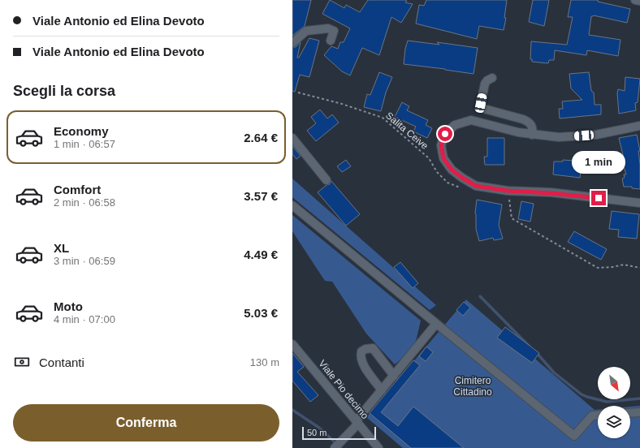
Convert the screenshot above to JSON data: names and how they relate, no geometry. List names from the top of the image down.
{
  "streets": {
    "street": ["Viale Pio decimo"],
    "path": ["Salita Ceive"]
  },
  "parks": ["Cimitero Cittadino"],
  "scale_bar": "50 m",
  "north": "bottom right",
  "page": {
    "banner": ["Viale Antonio ed Elina Devoto", "Viale Antonio ed Elina Devoto"],
    "heading": "Scegli la corsa",
    "list": [
      {
        "name": "Economy",
        "note": "1 min · 06:57",
        "value": "2.64 €"
      },
      {
        "name": "Comfort",
        "note": "2 min · 06:58",
        "value": "3.57 €"
      },
      {
        "name": "XL",
        "note": "3 min · 06:59",
        "value": "4.49 €"
      },
      {
        "name": "Moto",
        "note": "4 min · 07:00",
        "value": "5.03 €"
      }
    ],
    "bubble": "1 min",
    "pay": ["Contanti", "130 m"],
    "buttons": "Conferma",
    "scale": "50 m"
  }
}
